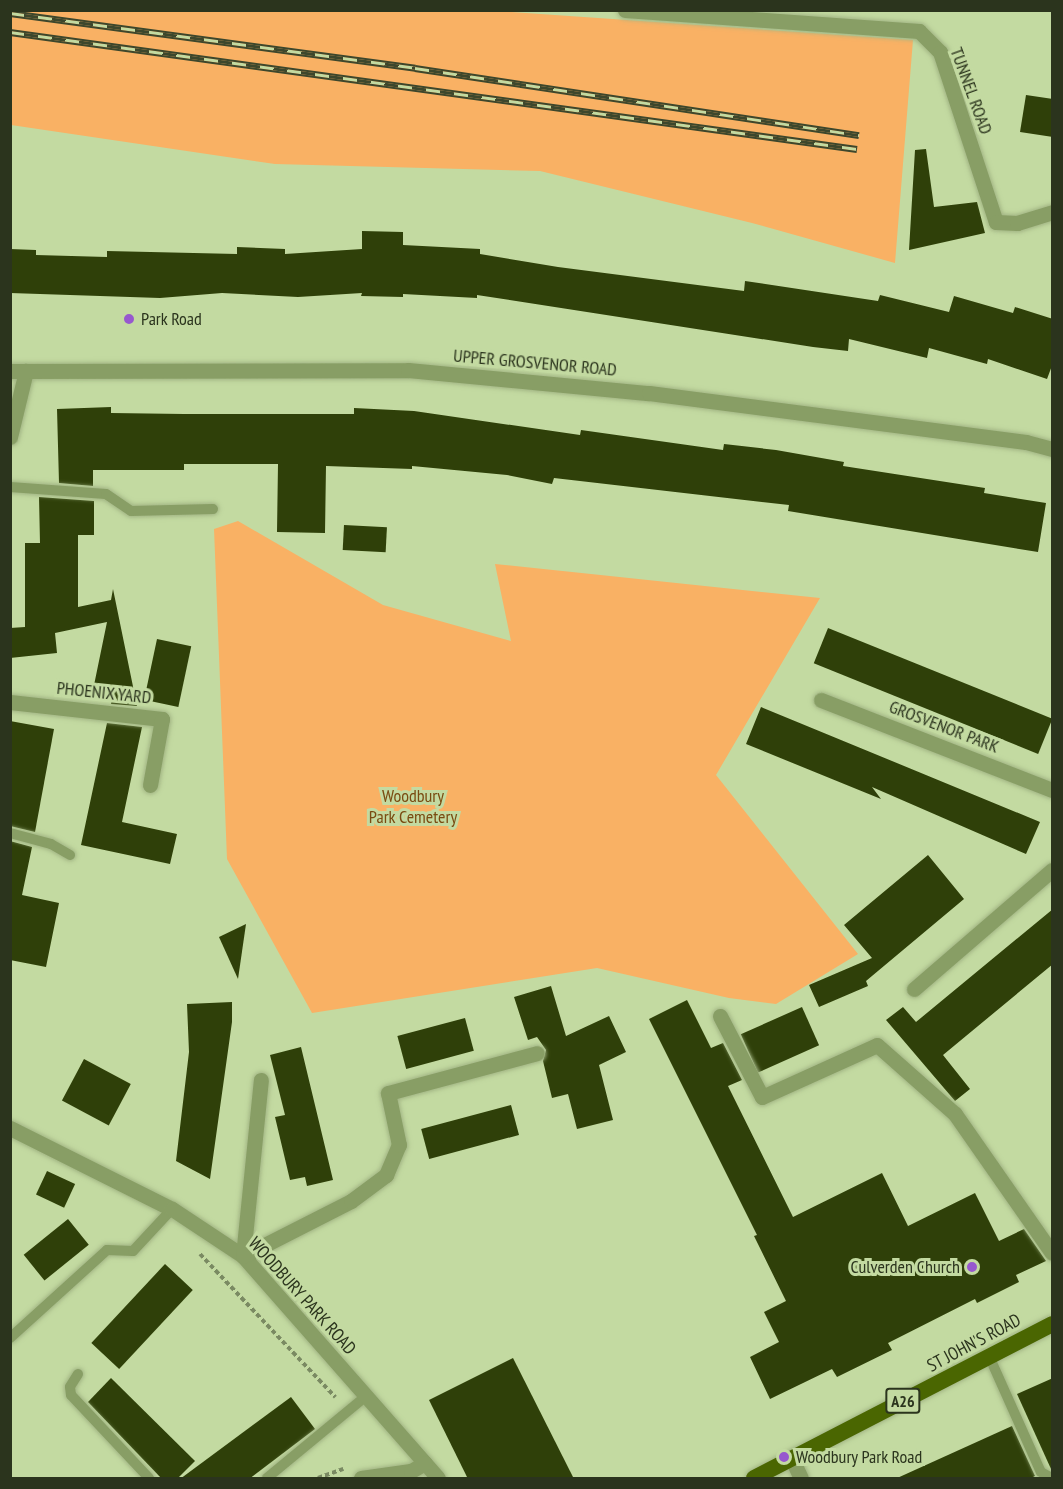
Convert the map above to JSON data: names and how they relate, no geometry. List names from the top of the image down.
{
  "streets": {
    "highway": ["ST JOHN'S ROAD", "A26"],
    "street": [
      "TUNNEL ROAD",
      "UPPER GROSVENOR ROAD",
      "PHOENIX YARD",
      "GROSVENOR PARK",
      "WOODBURY PARK ROAD"
    ]
  },
  "parks": ["Woodbury Park Cemetery"],
  "places": ["Park Road", "Culverden Church", "Woodbury Park Road"]
}
